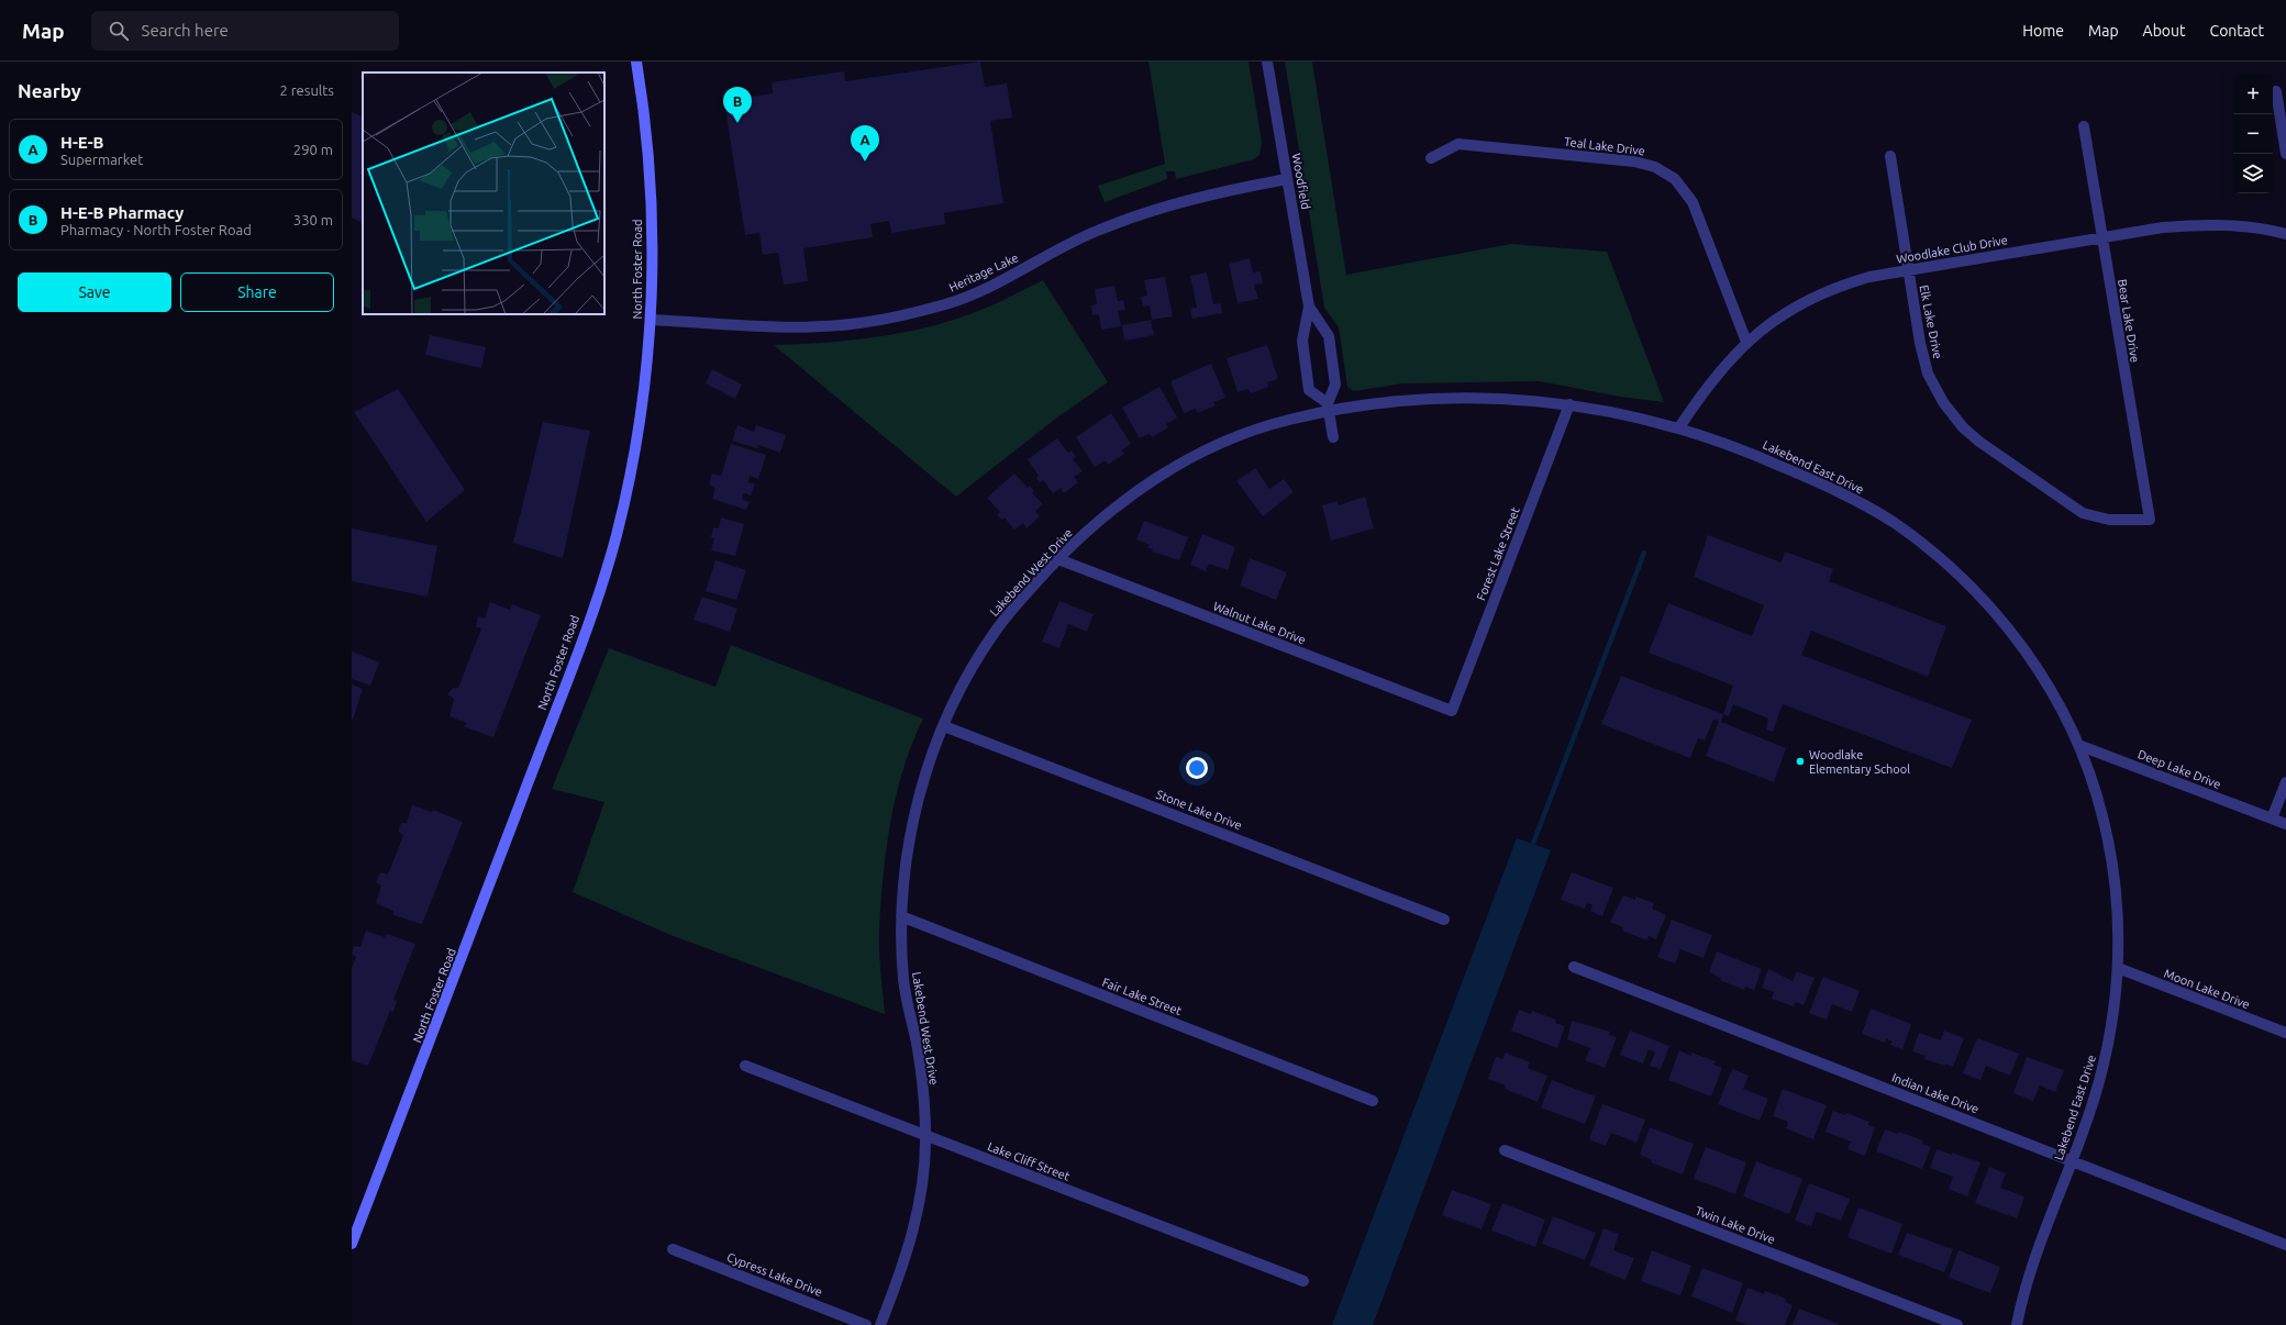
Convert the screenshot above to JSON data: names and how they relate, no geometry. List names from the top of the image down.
{
  "streets": {
    "main road": ["North Foster Road"],
    "street": [
      "Teal Lake Drive",
      "Woodfield",
      "Woodlake Club Drive",
      "Heritage Lake",
      "Bear Lake Drive",
      "Elk Lake Drive",
      "Lakebend East Drive",
      "Forest Lake Street",
      "Lakebend West Drive",
      "Walnut Lake Drive",
      "Deep Lake Drive",
      "Stone Lake Drive",
      "Moon Lake Drive",
      "Fair Lake Street",
      "Indian Lake Drive",
      "Lake Cliff Street",
      "Twin Lake Drive",
      "Cypress Lake Drive"
    ]
  },
  "crossings": [
    ["Teal Lake Drive", "Woodlake Club Drive"],
    ["Woodfield", "Heritage Lake"],
    ["Woodfield", "Lakebend West Drive"],
    ["Woodlake Club Drive", "Bear Lake Drive"],
    ["Woodlake Club Drive", "Elk Lake Drive"],
    ["Woodlake Club Drive", "Lakebend East Drive"],
    ["North Foster Road", "Heritage Lake"],
    ["Bear Lake Drive", "Elk Lake Drive"],
    ["Lakebend East Drive", "Forest Lake Street"],
    ["Lakebend East Drive", "Lakebend West Drive"],
    ["Lakebend East Drive", "Deep Lake Drive"],
    ["Lakebend East Drive", "Moon Lake Drive"],
    ["Lakebend East Drive", "Indian Lake Drive"],
    ["Forest Lake Street", "Lakebend West Drive"],
    ["Forest Lake Street", "Walnut Lake Drive"],
    ["Lakebend West Drive", "Walnut Lake Drive"],
    ["Lakebend West Drive", "Stone Lake Drive"],
    ["Lakebend West Drive", "Fair Lake Street"],
    ["Lakebend West Drive", "Lake Cliff Street"]
  ],
  "places": ["Woodlake Elementary School"],
  "page": {
    "header": "Map",
    "search": "Search here",
    "nav": [
      "Home",
      "Map",
      "About",
      "Contact"
    ],
    "heading": ["Nearby", "2 results"],
    "map_buttons": ["+", "−"],
    "pins": ["B", "A"],
    "list": [
      {
        "mark": "A",
        "name": "H-E-B",
        "note": "Supermarket",
        "value": "290 m"
      },
      {
        "mark": "B",
        "name": "H-E-B Pharmacy",
        "note": "Pharmacy · North Foster Road",
        "value": "330 m"
      }
    ],
    "buttons": ["Save", "Share"]
  }
}
